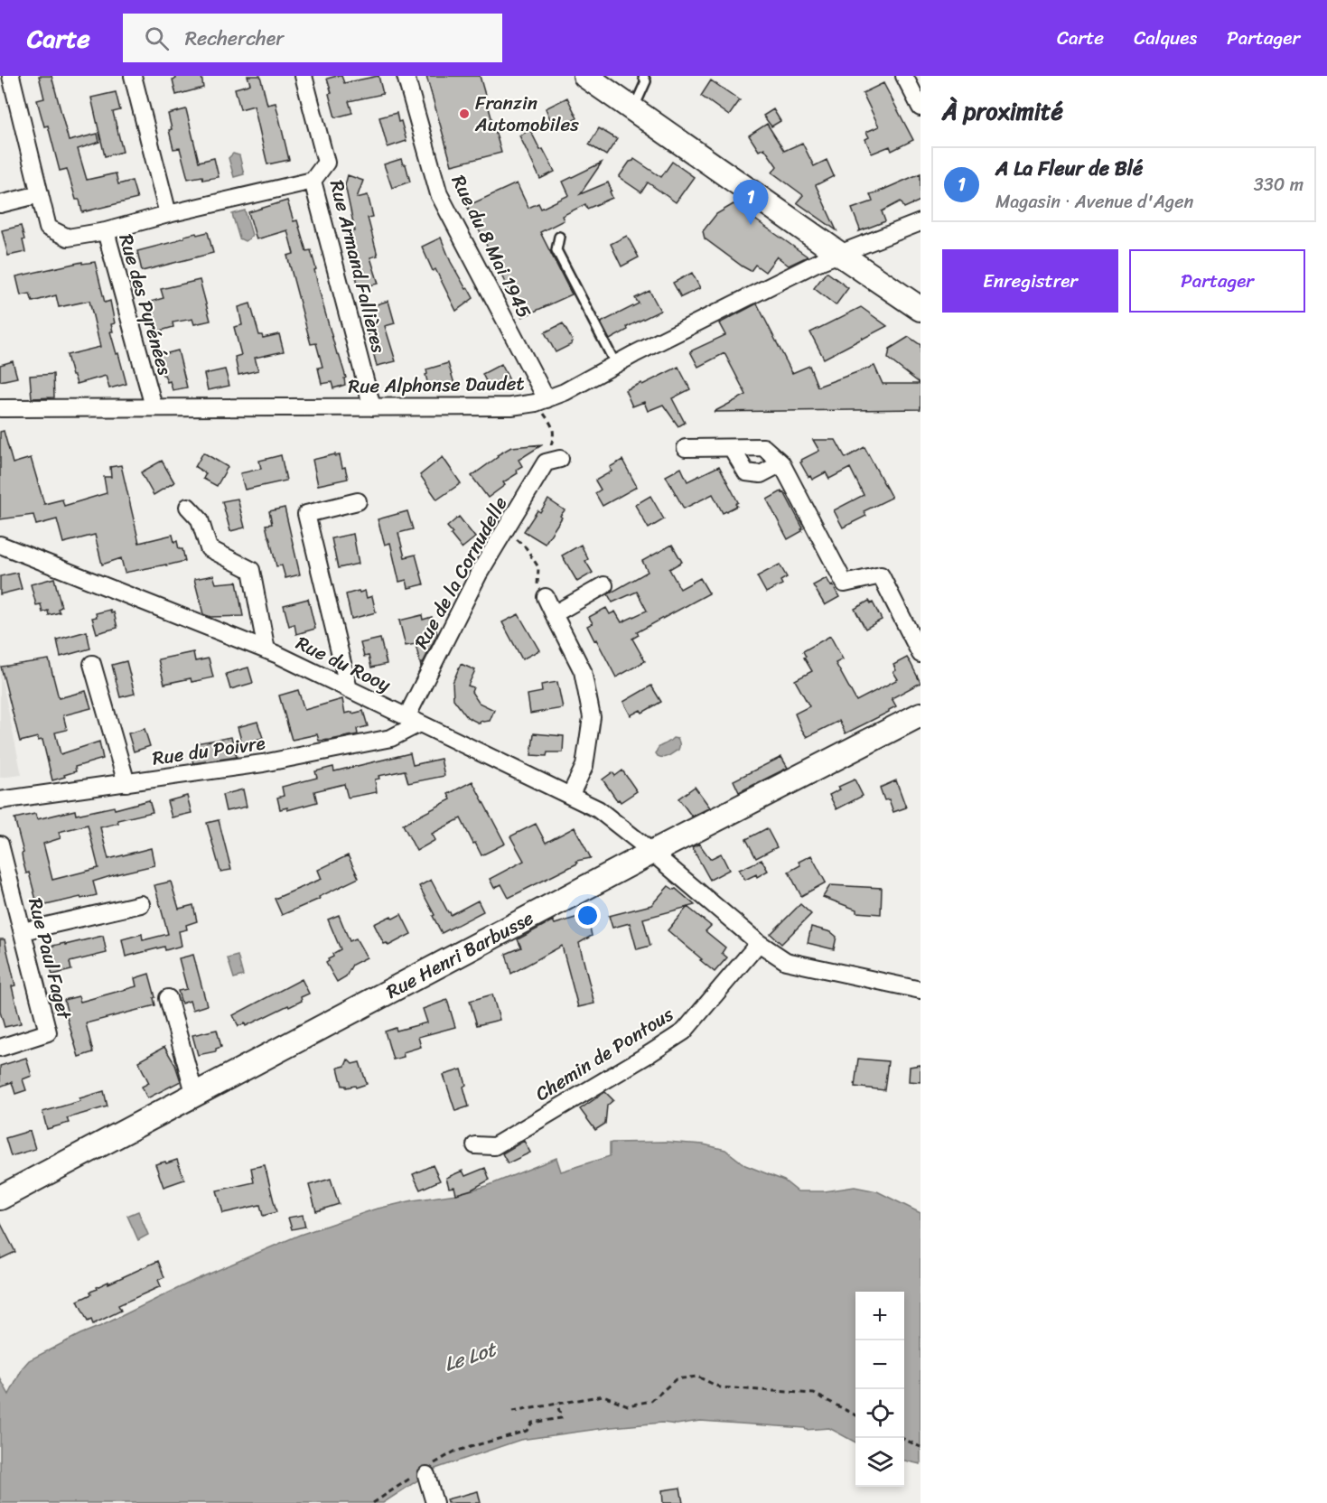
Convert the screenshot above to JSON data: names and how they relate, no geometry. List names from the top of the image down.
{
  "streets": {
    "main road": ["Rue Henri Barbusse"],
    "street": [
      "Rue du 8 Mai 1945",
      "Rue Armand Fallières",
      "Rue des Pyrénées",
      "Rue Alphonse Daudet",
      "Rue de la Cornudelle",
      "Rue du Rooy",
      "Rue du Poivre",
      "Rue Paul Faget",
      "Chemin de Pontous"
    ]
  },
  "crossings": [
    ["Rue du 8 Mai 1945", "Rue Alphonse Daudet"],
    ["Rue Armand Fallières", "Rue Alphonse Daudet"],
    ["Rue des Pyrénées", "Rue Alphonse Daudet"],
    ["Rue de la Cornudelle", "Rue du Rooy"],
    ["Rue de la Cornudelle", "Rue du Poivre"],
    ["Rue du Rooy", "Rue du Poivre"],
    ["Rue du Rooy", "Rue Henri Barbusse"],
    ["Rue du Rooy", "Chemin de Pontous"]
  ],
  "water": ["Le Lot"],
  "places": ["Franzin Automobiles"],
  "page": {
    "header": "Carte",
    "search": "Rechercher",
    "nav": ["Carte", "Calques", "Partager"],
    "heading": "À proximité",
    "list": [
      {
        "mark": "1",
        "name": "A La Fleur de Blé",
        "note": "Magasin · Avenue d'Agen",
        "value": "330 m"
      }
    ],
    "pins": "1",
    "buttons": ["Enregistrer", "Partager"],
    "map_buttons": ["+", "−"]
  }
}
